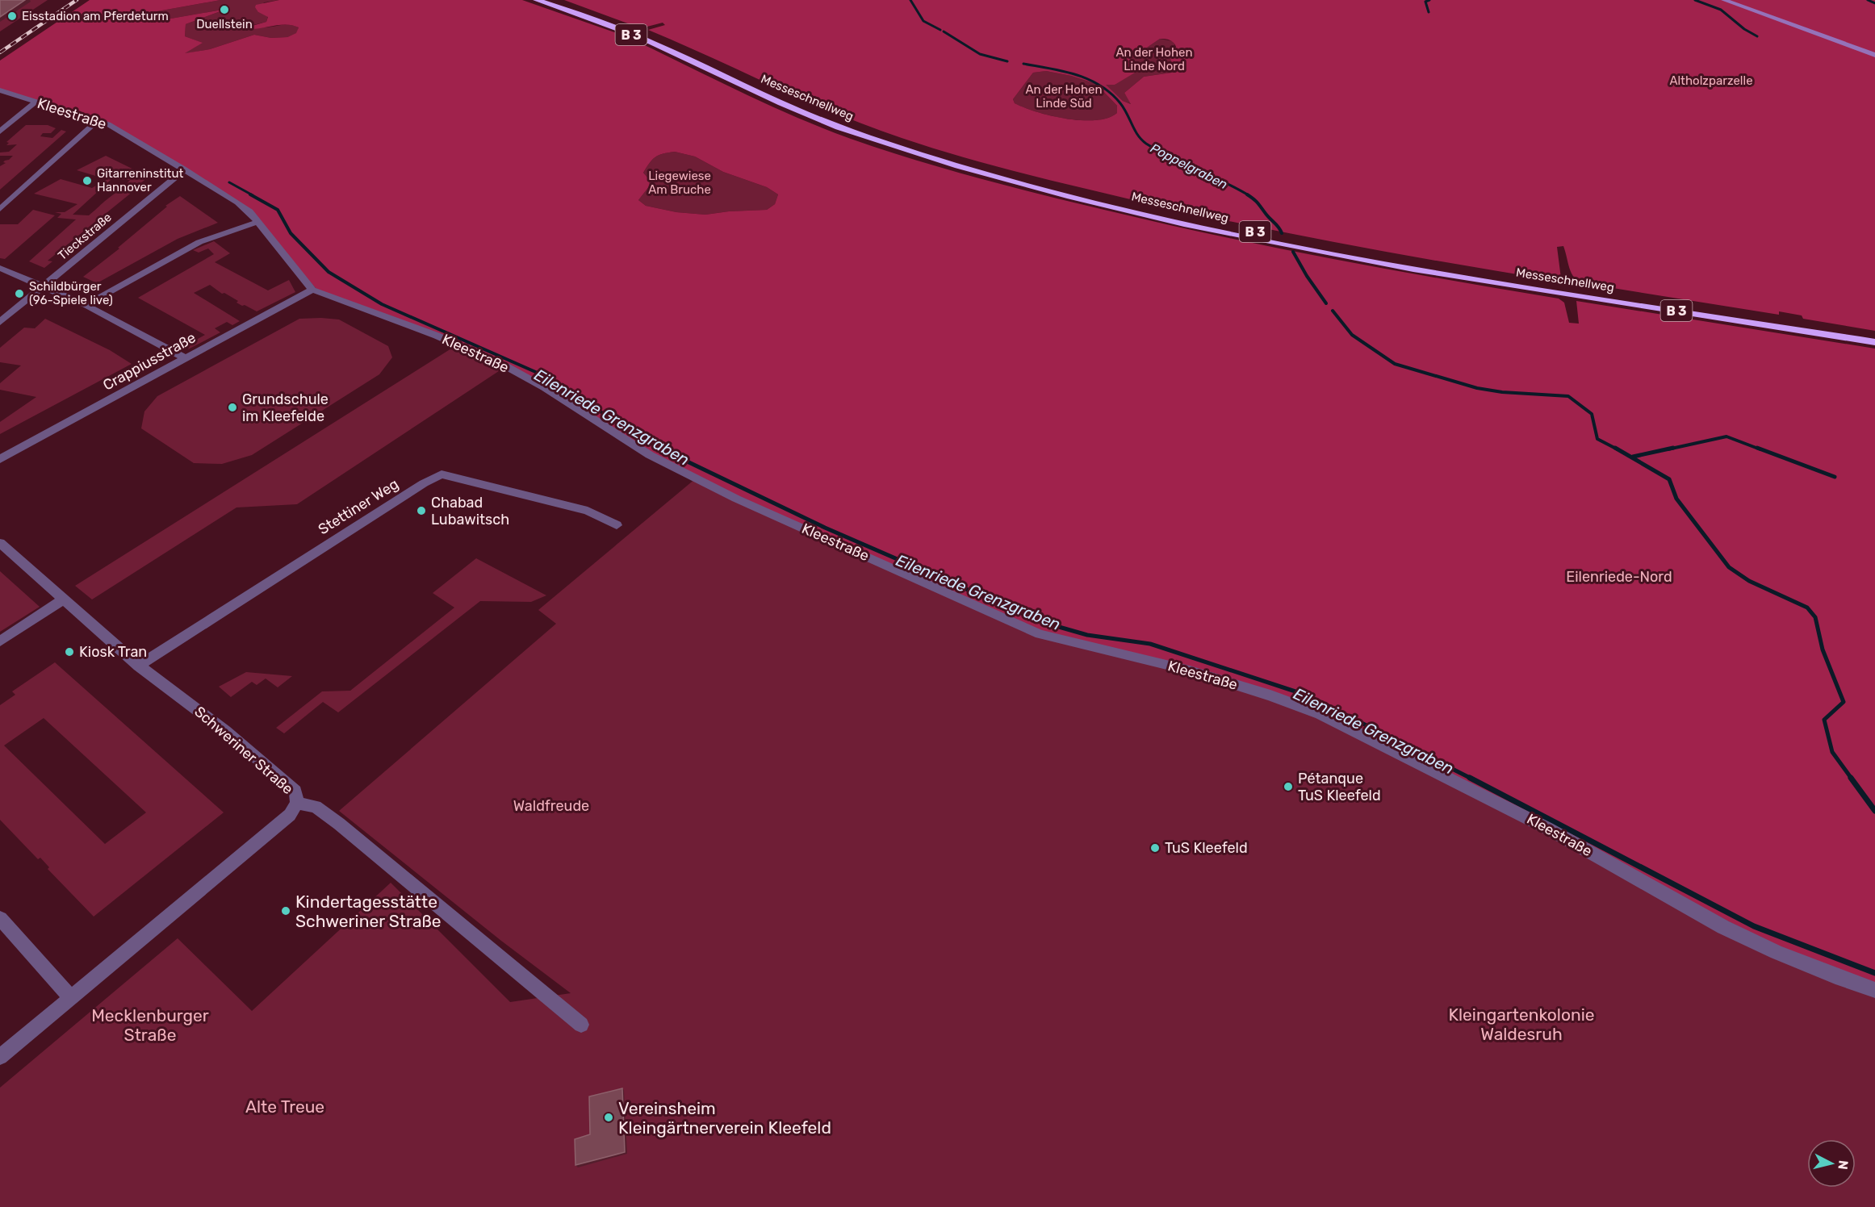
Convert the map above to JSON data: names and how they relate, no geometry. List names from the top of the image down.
{
  "streets": {
    "highway": ["B 3", "Messeschnellweg"],
    "street": [
      "Kleestraße",
      "Tieckstraße",
      "Crappiusstraße",
      "Stettiner Weg",
      "Schweriner Straße"
    ]
  },
  "crossings": [
    ["Kleestraße", "Tieckstraße"],
    ["Kleestraße", "Crappiusstraße"],
    ["Stettiner Weg", "Schweriner Straße"]
  ],
  "water": ["Poppelgraben", "Eilenriede Grenzgraben"],
  "parks": [
    "An der Hohen Linde Nord",
    "Altholzparzelle",
    "An der Hohen Linde Süd",
    "Liegewiese Am Bruche",
    "Eilenriede-Nord",
    "Waldfreude",
    "Kleingartenkolonie Waldesruh",
    "Mecklenburger Straße",
    "Alte Treue"
  ],
  "places": [
    "Duellstein",
    "Eisstadion am Pferdeturm",
    "Gitarreninstitut Hannover",
    "Schildbürger (96-Spiele live)",
    "Grundschule im Kleefelde",
    "Chabad Lubawitsch",
    "Kiosk Tran",
    "Pétanque TuS Kleefeld",
    "TuS Kleefeld",
    "Kindertagesstätte Schweriner Straße",
    "Vereinsheim Kleingärtnerverein Kleefeld"
  ],
  "north": "right"
}
